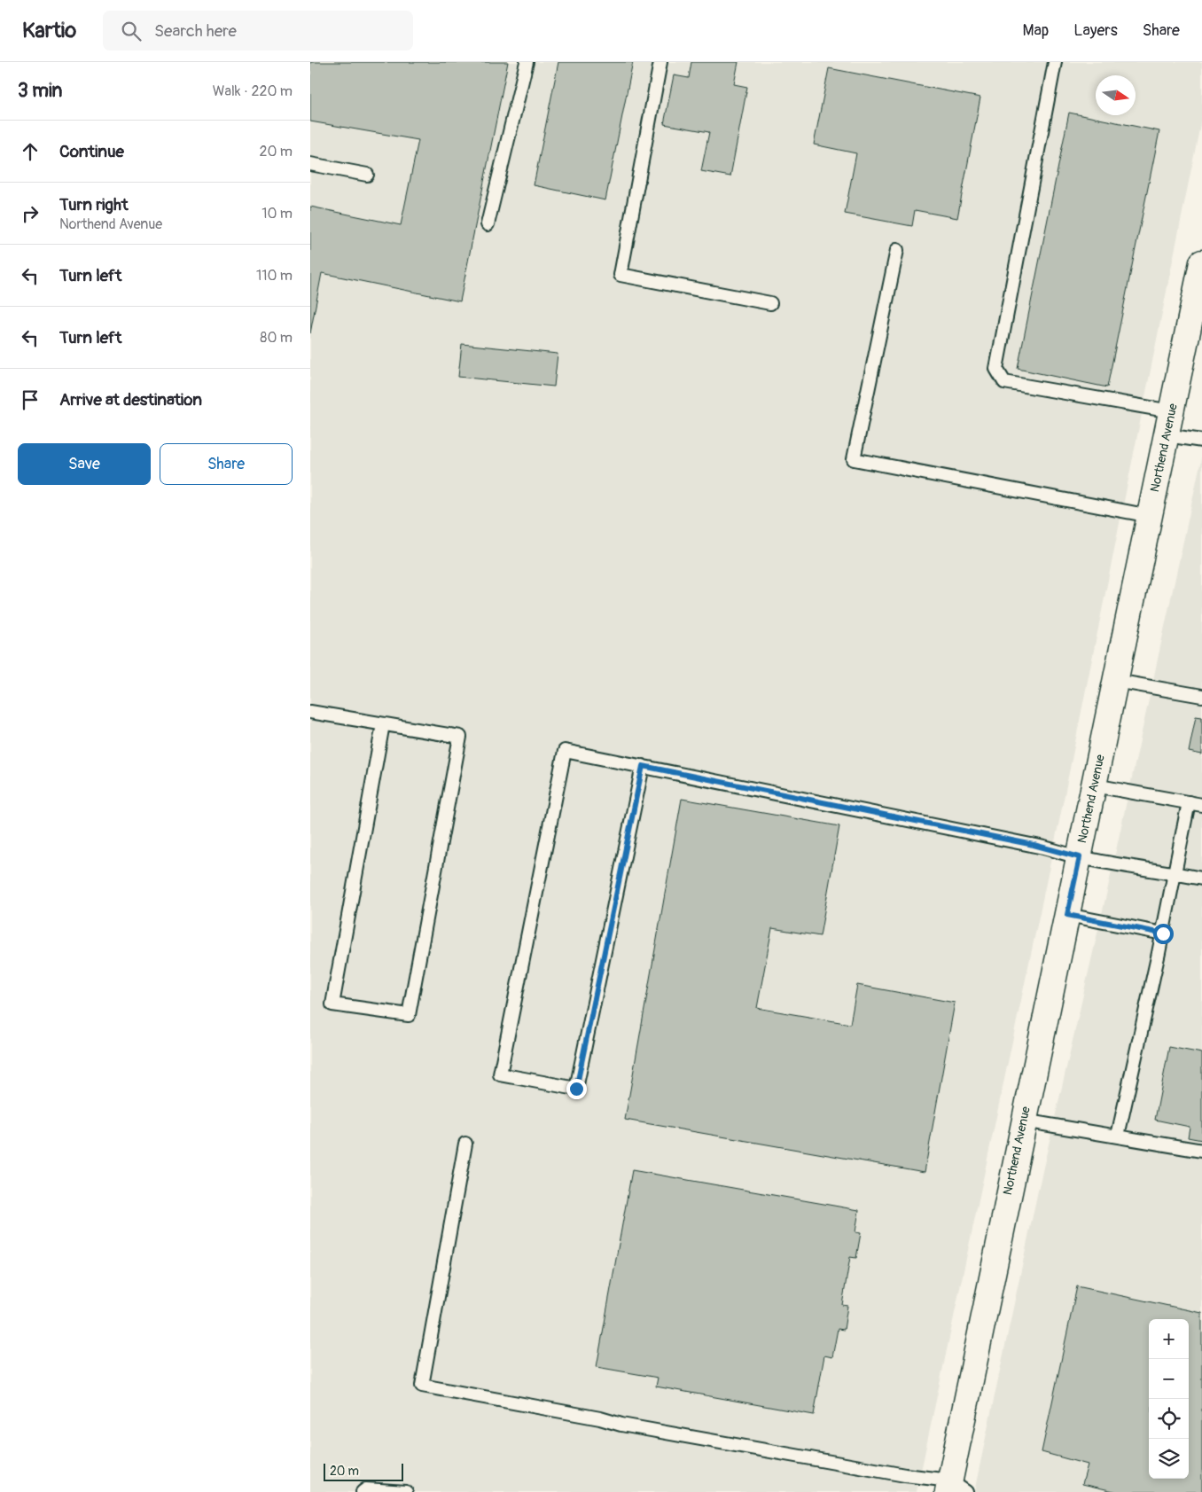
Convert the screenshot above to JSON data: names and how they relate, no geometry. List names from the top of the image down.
{
  "streets": {
    "street": ["Northend Avenue"]
  },
  "scale_bar": "20 m",
  "north": "right",
  "page": {
    "header": "Kartio",
    "search": "Search here",
    "nav": ["Map", "Layers", "Share"],
    "heading": ["3 min", "Walk · 220 m"],
    "list": [
      ["Continue", "20 m"],
      ["Turn right", "Northend Avenue", "10 m"],
      ["Turn left", "110 m"],
      ["Turn left", "80 m"],
      "Arrive at destination"
    ],
    "buttons": ["Save", "Share"],
    "map_buttons": ["+", "−"],
    "scale": "20 m"
  }
}
